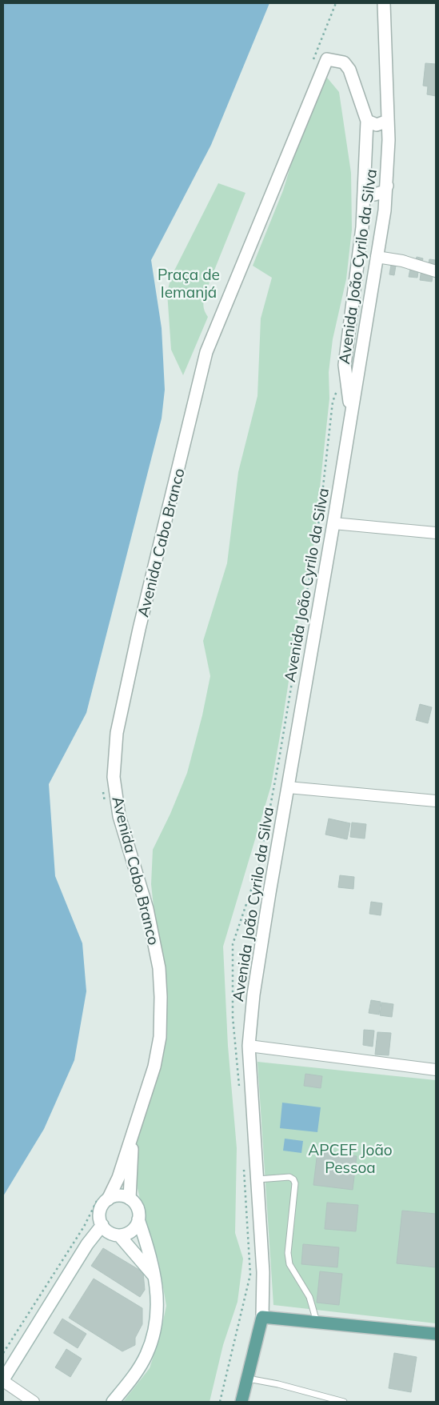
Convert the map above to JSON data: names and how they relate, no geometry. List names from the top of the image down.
{
  "streets": {
    "main road": ["Avenida João Cyrilo da Silva"],
    "street": ["Avenida Cabo Branco"]
  },
  "crossings": [
    ["Avenida João Cyrilo da Silva", "Avenida Cabo Branco"]
  ],
  "parks": ["Praça de Iemanjá", "APCEF João Pessoa"]
}
